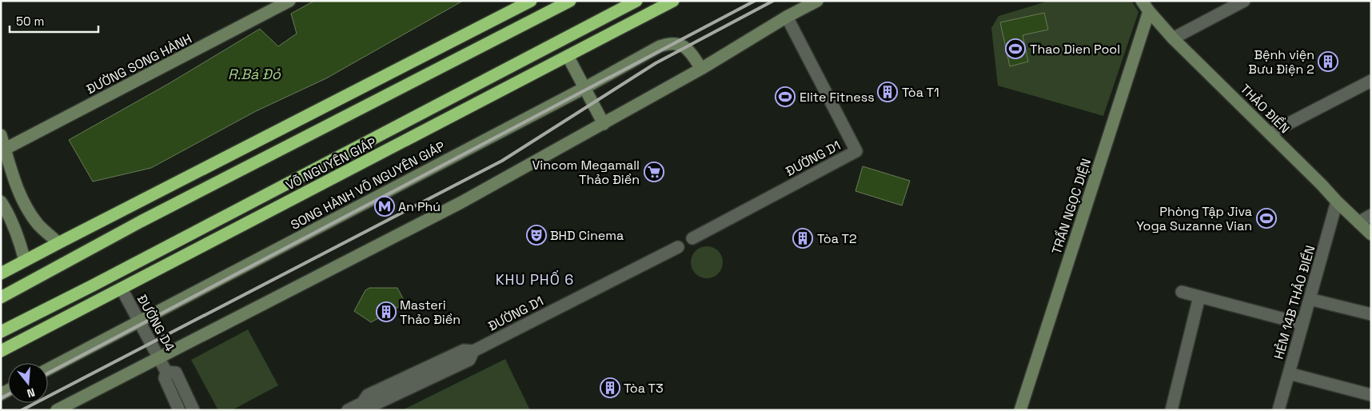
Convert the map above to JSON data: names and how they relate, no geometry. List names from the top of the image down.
{
  "streets": {
    "highway": ["VÕ NGUYÊN GIÁP"],
    "main road": [
      "ĐƯỜNG SONG HÀNH",
      "THẢO ĐIỀN",
      "SONG HÀNH VÕ NGUYÊN GIÁP",
      "TRẦN NGỌC DIỆN"
    ],
    "street": ["ĐƯỜNG D1", "HẺM 14B THẢO ĐIỀN", "ĐƯỜNG D4"]
  },
  "crossings": [
    ["THẢO ĐIỀN", "TRẦN NGỌC DIỆN"],
    ["THẢO ĐIỀN", "HẺM 14B THẢO ĐIỀN"],
    ["VÕ NGUYÊN GIÁP", "ĐƯỜNG D4"],
    ["SONG HÀNH VÕ NGUYÊN GIÁP", "ĐƯỜNG D4"]
  ],
  "districts": ["KHU PHỐ 6"],
  "water": ["R.Bá Đỏ"],
  "places": {
    "sports": ["Thao Dien Pool", "Elite Fitness", "Phòng Tập Jiva Yoga Suzanne Vian"],
    "building": [
      "Bệnh viện Bưu Điện 2",
      "Tòa T1",
      "Tòa T2",
      "Masteri Thảo Điền",
      "Tòa T3"
    ],
    "supermarket": ["Vincom Megamall Thảo Điền"],
    "metro station": ["An Phú"],
    "theatre": ["BHD Cinema"]
  },
  "scale_bar": "50 m",
  "north": "bottom"
}
